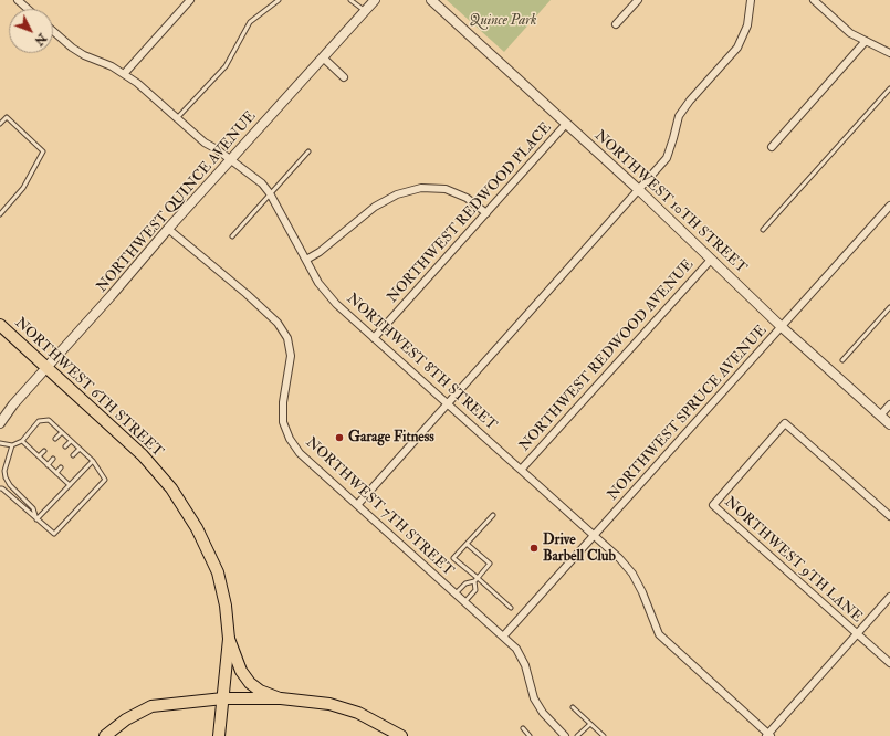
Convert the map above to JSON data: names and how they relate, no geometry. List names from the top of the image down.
{
  "streets": {
    "main road": ["NORTHWEST 6TH STREET"],
    "street": [
      "NORTHWEST QUINCE AVENUE",
      "NORTHWEST 10TH STREET",
      "NORTHWEST REDWOOD PLACE",
      "NORTHWEST REDWOOD AVENUE",
      "NORTHWEST 8TH STREET",
      "NORTHWEST SPRUCE AVENUE",
      "NORTHWEST 7TH STREET",
      "NORTHWEST 9TH LANE"
    ]
  },
  "crossings": [
    ["NORTHWEST QUINCE AVENUE", "NORTHWEST 8TH STREET"],
    ["NORTHWEST QUINCE AVENUE", "NORTHWEST 6TH STREET"],
    ["NORTHWEST QUINCE AVENUE", "NORTHWEST 7TH STREET"],
    ["NORTHWEST 10TH STREET", "NORTHWEST REDWOOD PLACE"],
    ["NORTHWEST 10TH STREET", "NORTHWEST REDWOOD AVENUE"],
    ["NORTHWEST 10TH STREET", "NORTHWEST SPRUCE AVENUE"],
    ["NORTHWEST REDWOOD PLACE", "NORTHWEST 8TH STREET"],
    ["NORTHWEST REDWOOD AVENUE", "NORTHWEST 8TH STREET"],
    ["NORTHWEST 8TH STREET", "NORTHWEST SPRUCE AVENUE"],
    ["NORTHWEST SPRUCE AVENUE", "NORTHWEST 7TH STREET"]
  ],
  "parks": ["Quince Park"],
  "places": ["Garage Fitness", "Drive Barbell Club"],
  "north": "bottom right"
}
